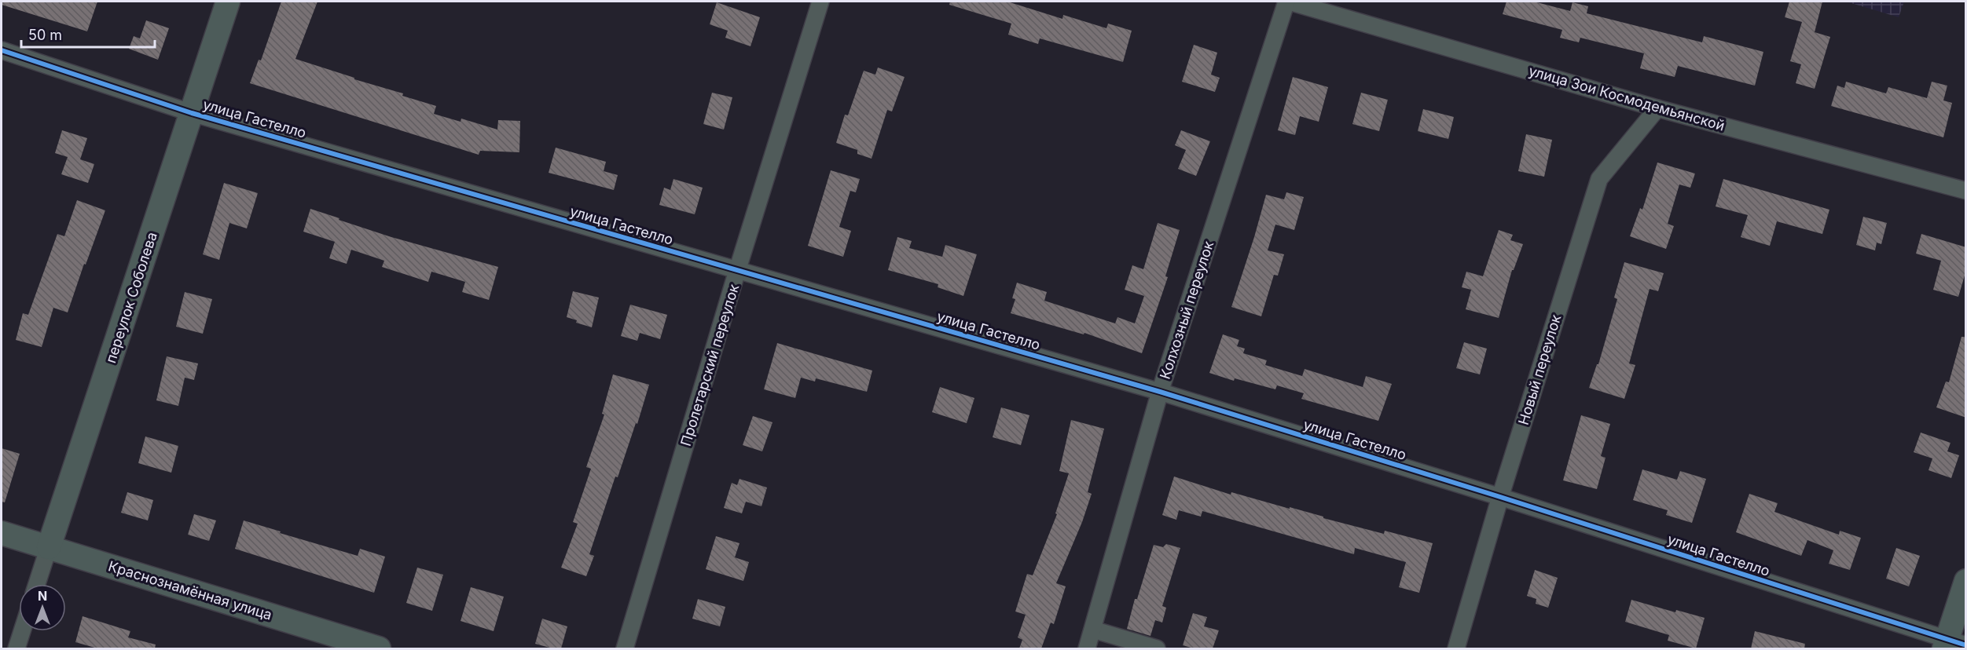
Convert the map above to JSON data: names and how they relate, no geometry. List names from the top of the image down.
{
  "streets": {
    "main road": ["переулок Соболева", "Краснознамённая улица"],
    "street": [
      "улица Зои Космодемьянской",
      "улица Гастелло",
      "Колхозный переулок",
      "Пролетарский переулок",
      "Новый переулок"
    ]
  },
  "crossings": [
    ["улица Зои Космодемьянской", "Колхозный переулок"],
    ["улица Зои Космодемьянской", "Новый переулок"],
    ["улица Гастелло", "переулок Соболева"],
    ["улица Гастелло", "Колхозный переулок"],
    ["улица Гастелло", "Пролетарский переулок"],
    ["улица Гастелло", "Новый переулок"],
    ["переулок Соболева", "Краснознамённая улица"]
  ],
  "scale_bar": "50 m",
  "north": "top"
}
